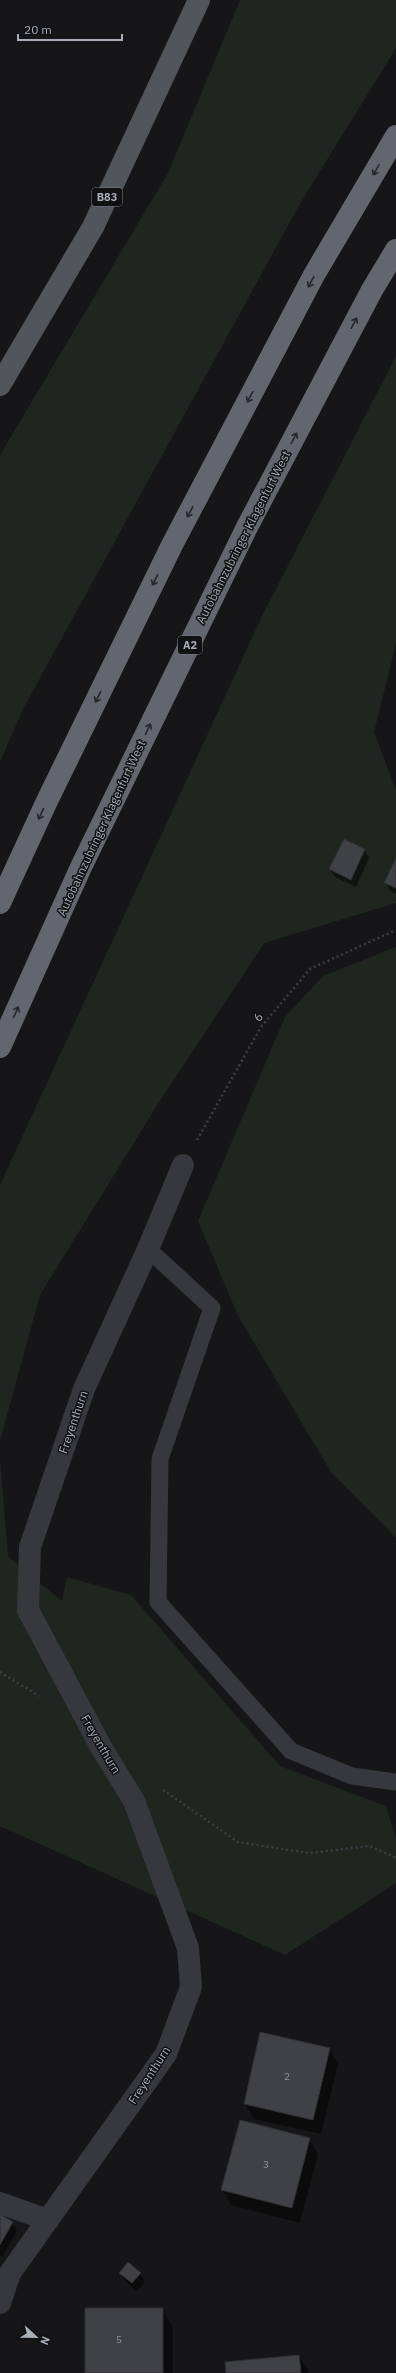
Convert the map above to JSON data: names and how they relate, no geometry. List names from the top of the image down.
{
  "streets": {
    "highway": ["Autobahnzubringer Klagenfurt West", "A2"],
    "main road": ["B83"],
    "street": ["Freyenthurn"],
    "path": ["6"]
  },
  "crossings": [
    ["6", "Freyenthurn"]
  ],
  "house_numbers": ["2", "3", "5"],
  "scale_bar": "20 m",
  "north": "right"
}
